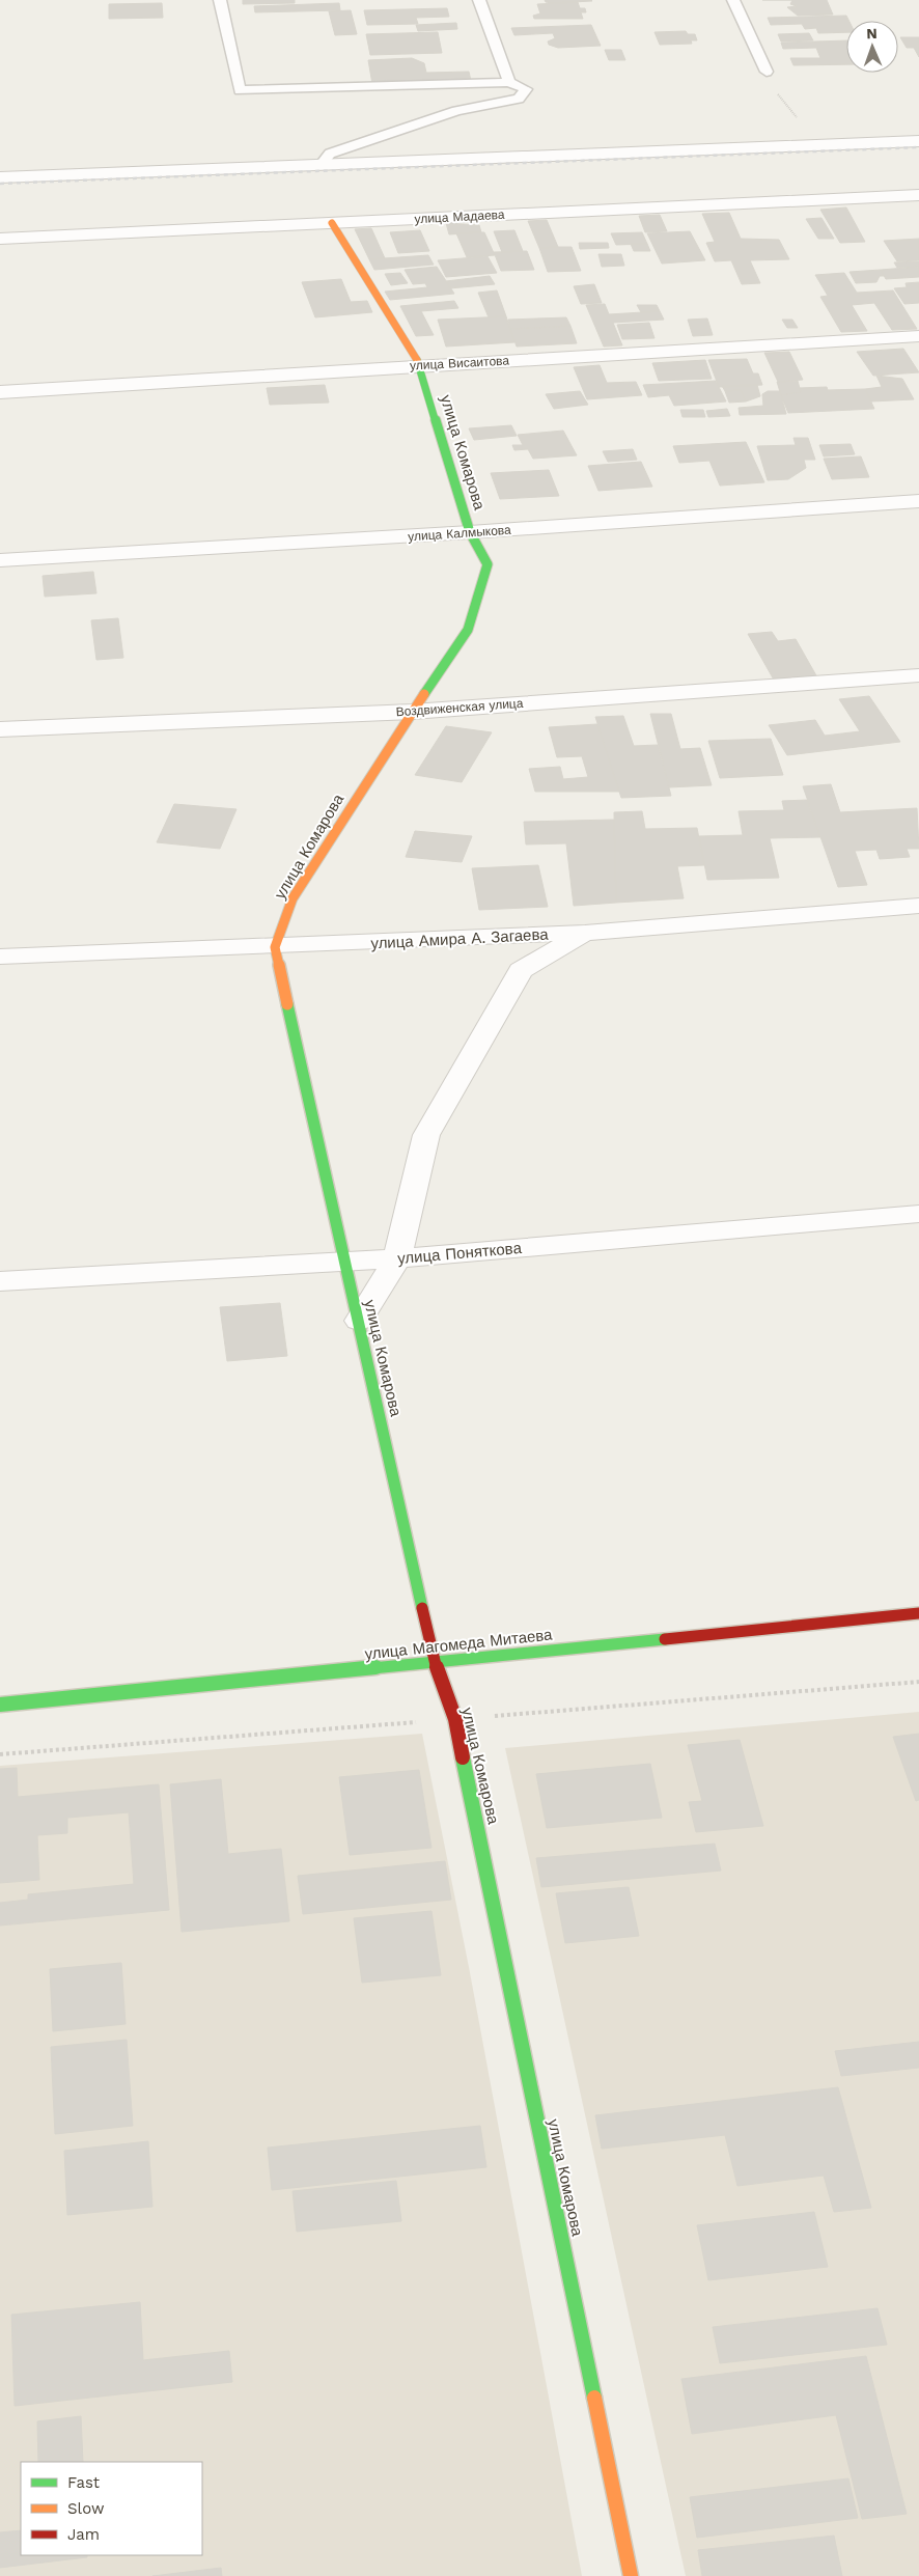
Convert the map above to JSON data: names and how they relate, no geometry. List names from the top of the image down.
{
  "streets": {
    "street": [
      "улица Мадаева",
      "улица Висаитова",
      "улица Комарова",
      "улица Калмыкова",
      "Воздвиженская улица",
      "улица Амира А. Загаева",
      "улица Поняткова",
      "улица Магомеда Митаева"
    ]
  },
  "crossings": [
    ["улица Мадаева", "улица Комарова"],
    ["улица Висаитова", "улица Комарова"],
    ["улица Комарова", "улица Калмыкова"],
    ["улица Комарова", "Воздвиженская улица"],
    ["улица Комарова", "улица Амира А. Загаева"],
    ["улица Комарова", "улица Поняткова"],
    ["улица Комарова", "улица Магомеда Митаева"]
  ],
  "legend": ["Fast", "Slow", "Jam"],
  "north": "top"
}
